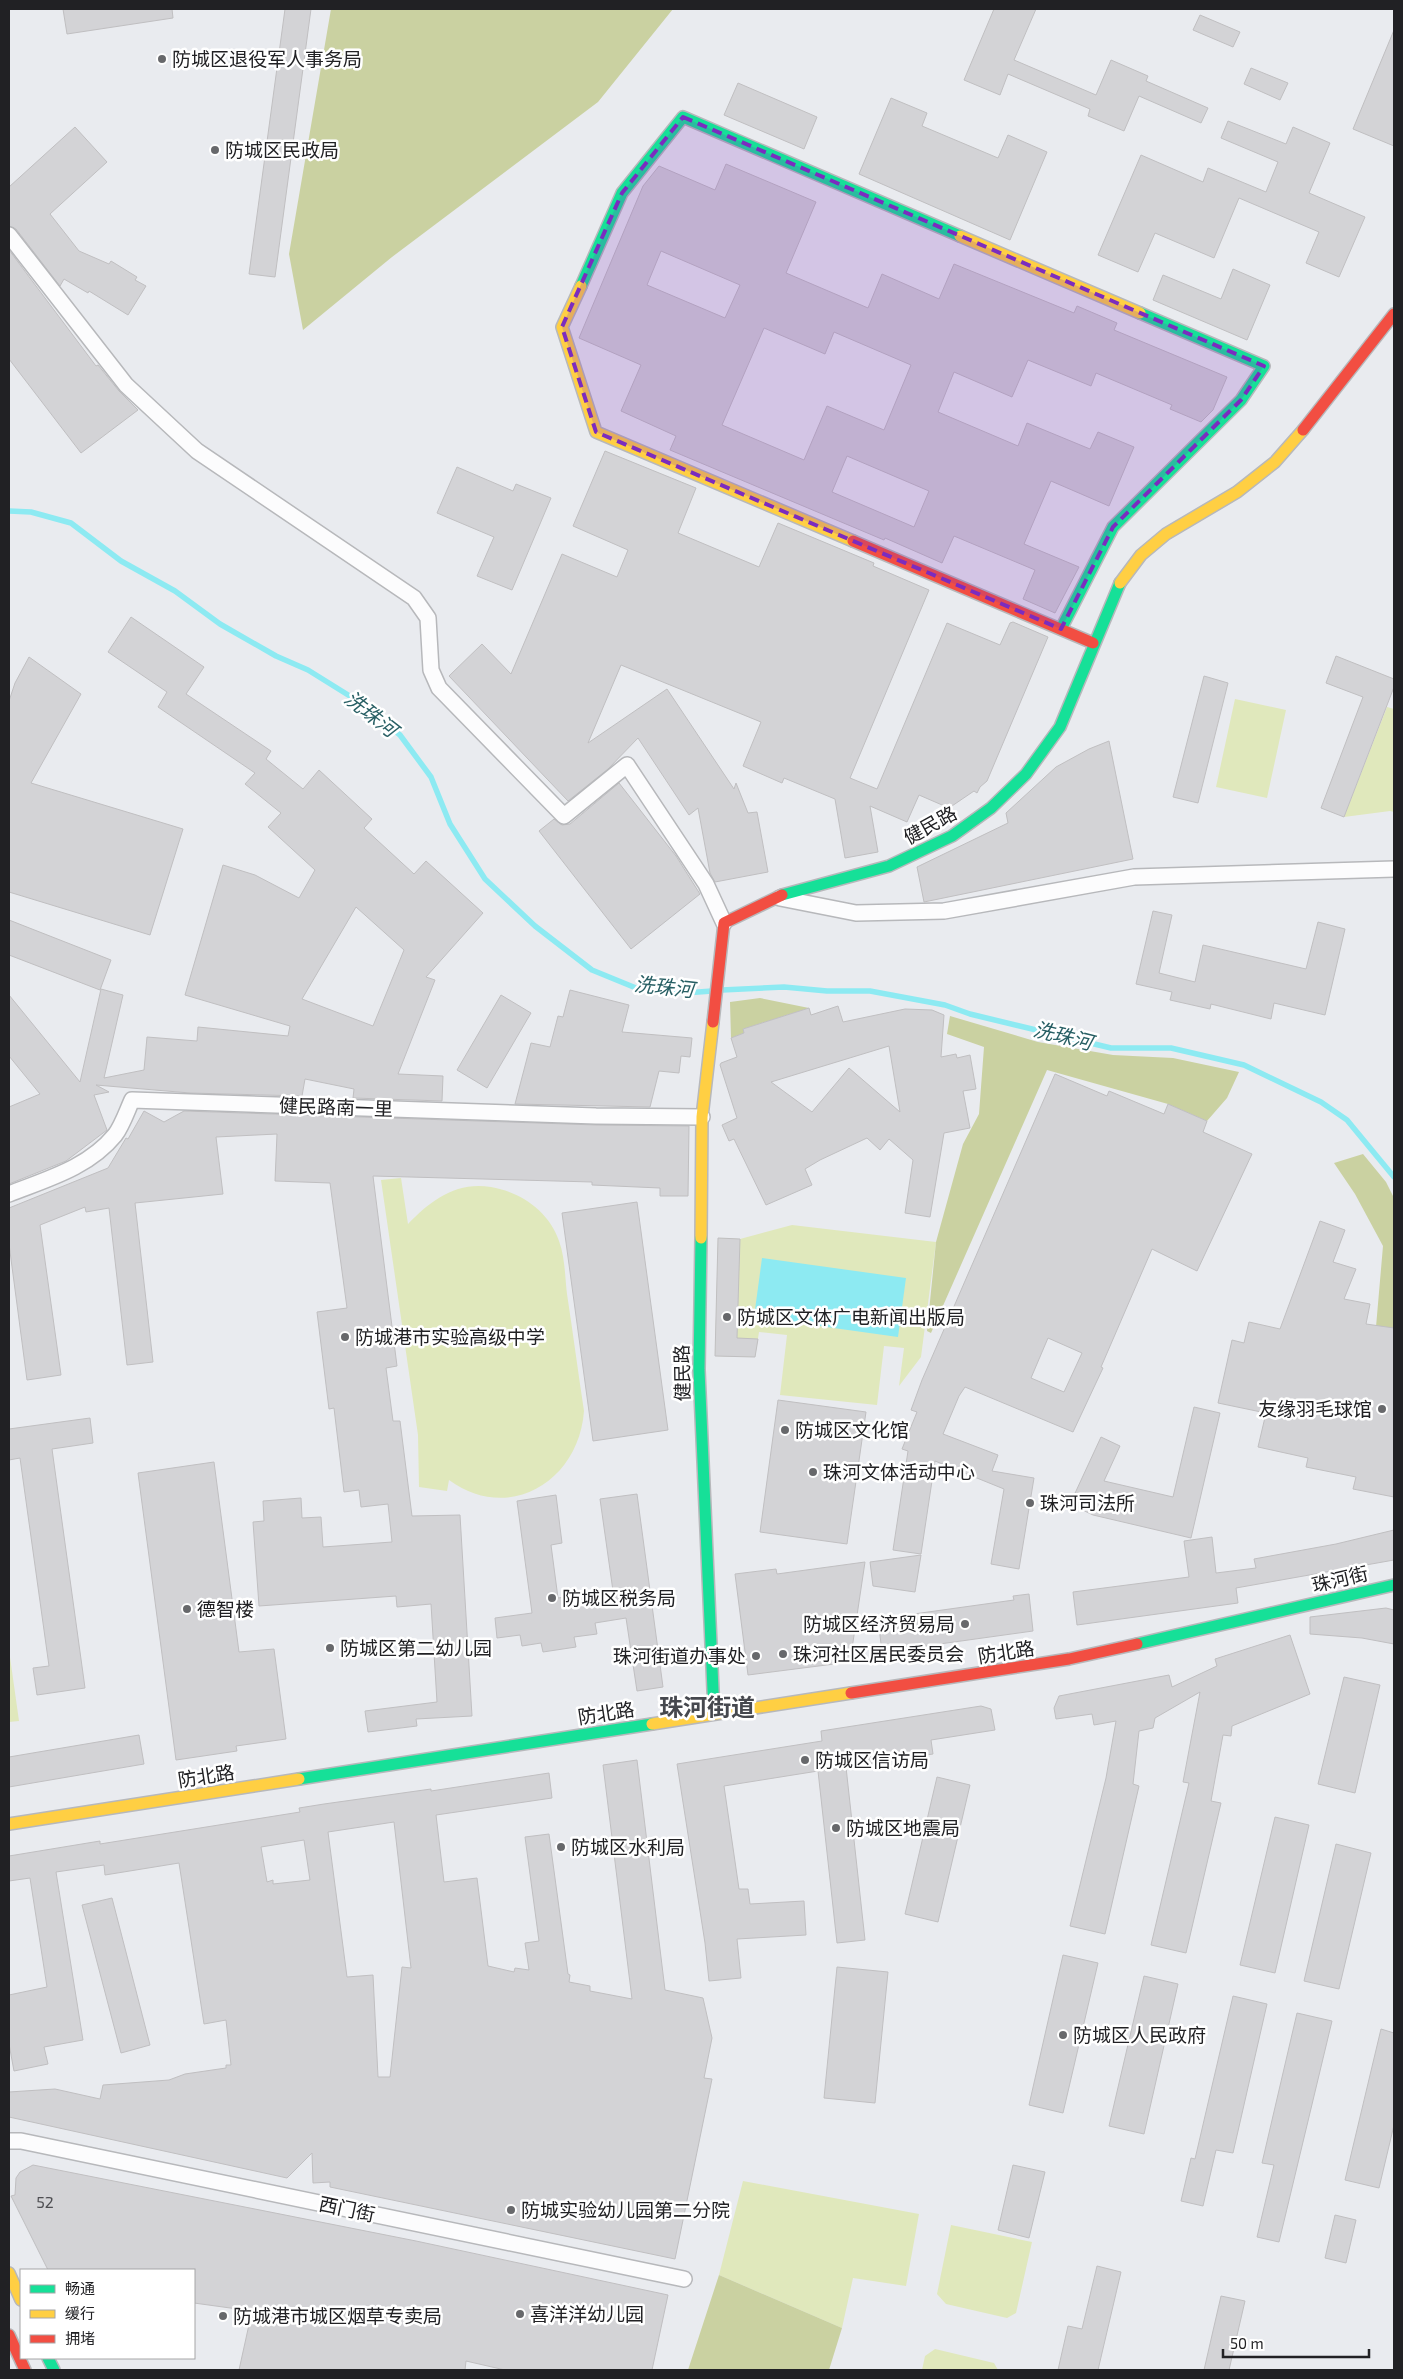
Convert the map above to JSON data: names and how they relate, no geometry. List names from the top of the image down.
{
  "streets": {
    "street": [
      "健民路",
      "健民路南一里",
      "珠河街",
      "防北路",
      "西门街"
    ]
  },
  "crossings": [
    ["健民路", "健民路南一里"],
    ["健民路", "防北路"],
    ["珠河街", "防北路"]
  ],
  "districts": ["珠河街道"],
  "water": ["洗珠河"],
  "places": [
    "防城区退役军人事务局",
    "防城区民政局",
    "防城区文体广电新闻出版局",
    "防城港市实验高级中学",
    "友缘羽毛球馆",
    "防城区文化馆",
    "珠河文体活动中心",
    "珠河司法所",
    "防城区税务局",
    "德智楼",
    "防城区经济贸易局",
    "防城区第二幼儿园",
    "珠河社区居民委员会",
    "珠河街道办事处",
    "防城区信访局",
    "防城区地震局",
    "防城区水利局",
    "防城区人民政府",
    "防城实验幼儿园第二分院",
    "喜洋洋幼儿园",
    "防城港市城区烟草专卖局"
  ],
  "house_numbers": ["52"],
  "legend": ["畅通", "缓行", "拥堵"],
  "scale_bar": "50 m"
}
